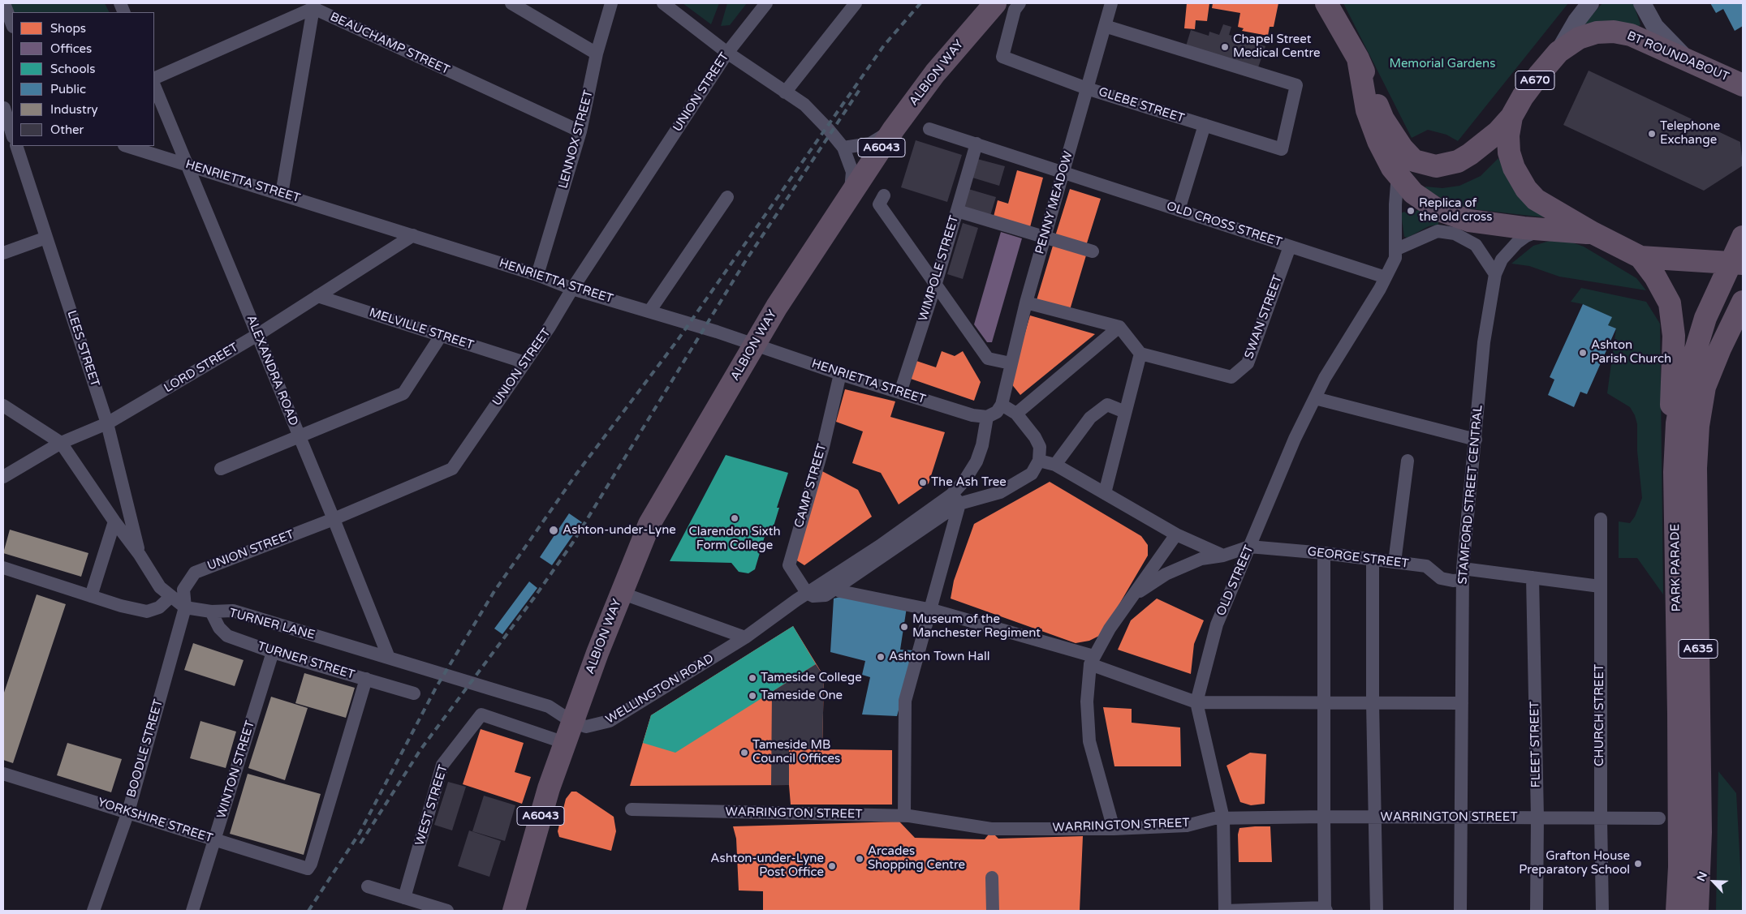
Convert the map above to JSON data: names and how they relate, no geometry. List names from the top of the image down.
{
  "streets": {
    "highway": [
      "BT ROUNDABOUT",
      "ALBION WAY",
      "A670",
      "A6043",
      "PARK PARADE",
      "A635"
    ],
    "street": [
      "BEAUCHAMP STREET",
      "UNION STREET",
      "GLEBE STREET",
      "LENNOX STREET",
      "HENRIETTA STREET",
      "PENNY MEADOW",
      "OLD CROSS STREET",
      "WIMPOLE STREET",
      "SWAN STREET",
      "MELVILLE STREET",
      "LEES STREET",
      "LORD STREET",
      "ALEXANDRA ROAD",
      "CAMP STREET",
      "STAMFORD STREET CENTRAL",
      "GEORGE STREET",
      "OLD STREET",
      "TURNER LANE",
      "TURNER STREET",
      "WELLINGTON ROAD",
      "CHURCH STREET",
      "FLEET STREET",
      "BOODLE STREET",
      "WINTON STREET",
      "WEST STREET",
      "WARRINGTON STREET",
      "YORKSHIRE STREET"
    ]
  },
  "crossings": [
    ["BEAUCHAMP STREET", "LENNOX STREET"],
    ["BT ROUNDABOUT", "A670"],
    ["BT ROUNDABOUT", "PARK PARADE"],
    ["ALBION WAY", "A6043"],
    ["ALBION WAY", "HENRIETTA STREET"],
    ["ALBION WAY", "TURNER LANE"],
    ["ALBION WAY", "WELLINGTON ROAD"],
    ["A670", "STAMFORD STREET CENTRAL"],
    ["UNION STREET", "HENRIETTA STREET"],
    ["UNION STREET", "MELVILLE STREET"],
    ["UNION STREET", "ALEXANDRA ROAD"],
    ["UNION STREET", "TURNER LANE"],
    ["UNION STREET", "BOODLE STREET"],
    ["GLEBE STREET", "PENNY MEADOW"],
    ["LENNOX STREET", "HENRIETTA STREET"],
    ["A6043", "TURNER LANE"],
    ["A6043", "WELLINGTON ROAD"],
    ["A6043", "WEST STREET"],
    ["HENRIETTA STREET", "WIMPOLE STREET"],
    ["HENRIETTA STREET", "LORD STREET"],
    ["HENRIETTA STREET", "ALEXANDRA ROAD"],
    ["HENRIETTA STREET", "CAMP STREET"],
    ["HENRIETTA STREET", "WELLINGTON ROAD"],
    ["PENNY MEADOW", "OLD CROSS STREET"],
    ["OLD CROSS STREET", "WIMPOLE STREET"],
    ["OLD CROSS STREET", "SWAN STREET"],
    ["OLD CROSS STREET", "OLD STREET"],
    ["MELVILLE STREET", "LORD STREET"],
    ["LEES STREET", "LORD STREET"],
    ["LEES STREET", "TURNER LANE"],
    ["LORD STREET", "ALEXANDRA ROAD"],
    ["LORD STREET", "TURNER LANE"],
    ["ALEXANDRA ROAD", "TURNER LANE"],
    ["CAMP STREET", "WELLINGTON ROAD"],
    ["STAMFORD STREET CENTRAL", "GEORGE STREET"],
    ["STAMFORD STREET CENTRAL", "WARRINGTON STREET"],
    ["GEORGE STREET", "OLD STREET"],
    ["GEORGE STREET", "CHURCH STREET"],
    ["GEORGE STREET", "FLEET STREET"],
    ["OLD STREET", "WARRINGTON STREET"],
    ["TURNER LANE", "TURNER STREET"],
    ["TURNER LANE", "WELLINGTON ROAD"],
    ["TURNER LANE", "BOODLE STREET"],
    ["TURNER STREET", "WINTON STREET"],
    ["TURNER STREET", "YORKSHIRE STREET"],
    ["CHURCH STREET", "WARRINGTON STREET"],
    ["FLEET STREET", "WARRINGTON STREET"],
    ["BOODLE STREET", "YORKSHIRE STREET"],
    ["WINTON STREET", "YORKSHIRE STREET"]
  ],
  "parks": ["Memorial Gardens"],
  "places": [
    "Chapel Street Medical Centre",
    "Telephone Exchange",
    "Replica of the old cross",
    "Ashton Parish Church",
    "The Ash Tree",
    "Clarendon Sixth Form College",
    "Ashton-under-Lyne",
    "Museum of the Manchester Regiment",
    "Ashton Town Hall",
    "Tameside College",
    "Tameside One",
    "Tameside MB Council Offices",
    "Arcades Shopping Centre",
    "Grafton House Preparatory School",
    "Ashton-under-Lyne Post Office"
  ],
  "legend": [
    "Shops",
    "Offices",
    "Schools",
    "Public",
    "Industry",
    "Other"
  ],
  "north": "top left"
}
